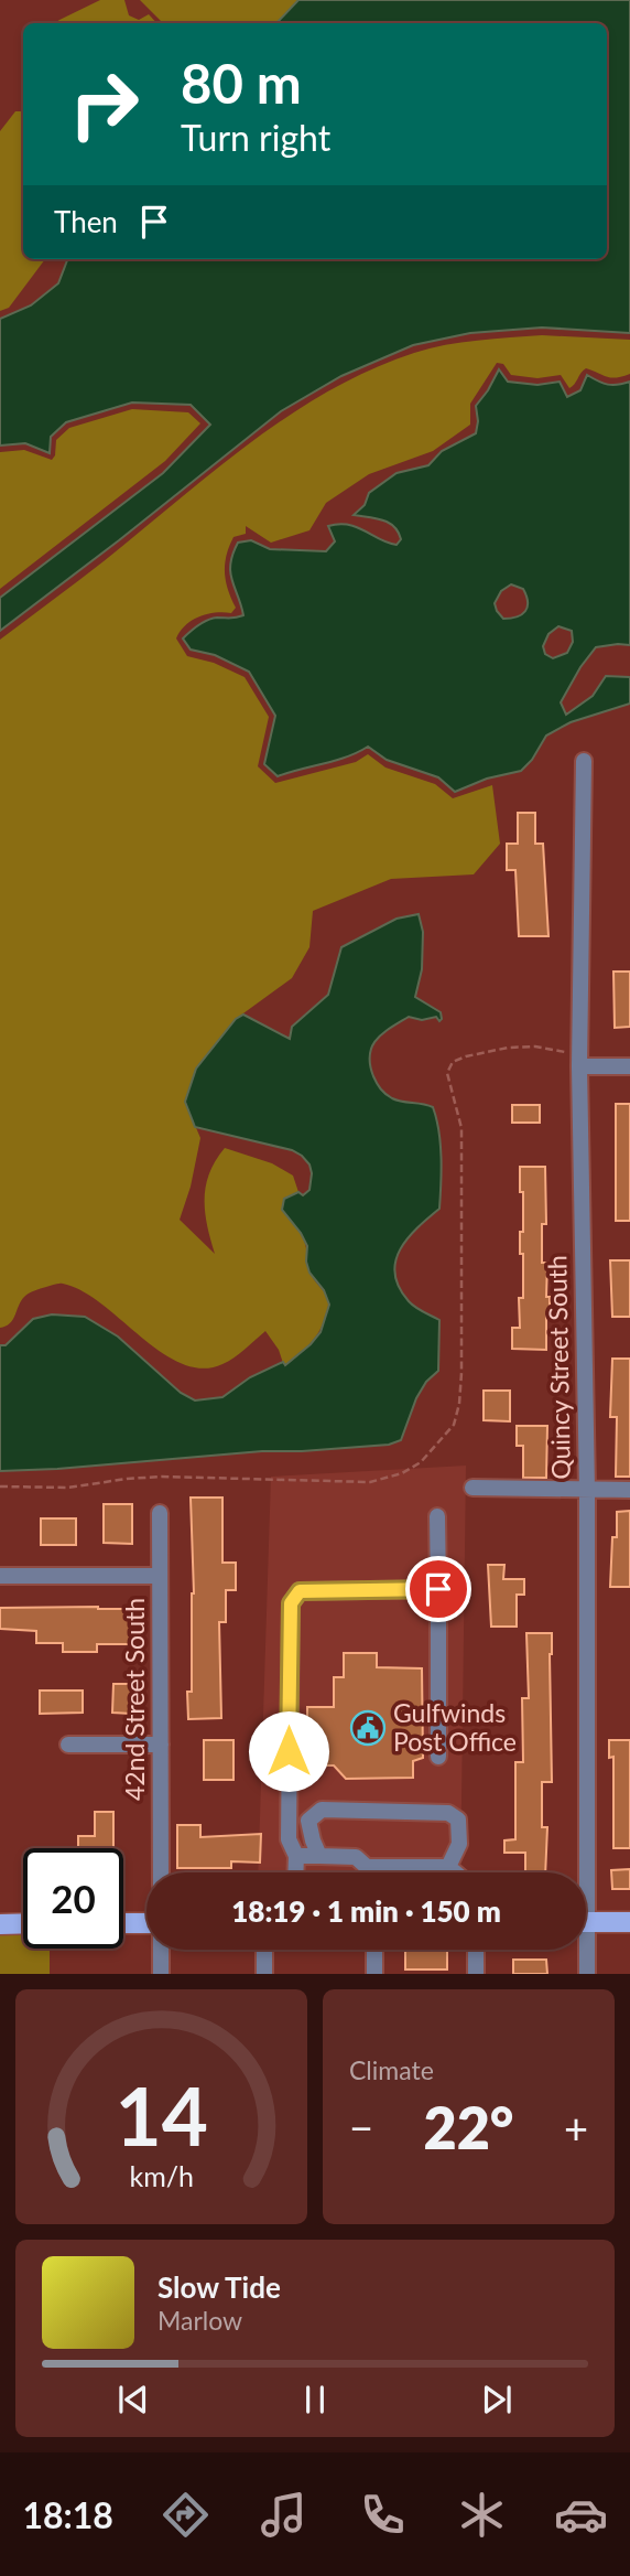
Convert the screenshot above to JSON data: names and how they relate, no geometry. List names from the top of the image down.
{
  "streets": {
    "street": ["Quincy Street South", "42nd Street South"]
  },
  "places": {
    "public building": ["Gulfwinds Post Office"]
  },
  "page": {
    "turn": ["80 m", "Turn right"],
    "then": "Then",
    "limit": "20",
    "trip": "18:19 · 1 min · 150 m",
    "tile": "Climate",
    "heat": ["−", "22°", "+"],
    "song": ["Slow Tide", "Marlow"],
    "tabs": "18:18",
    "gauge": ["14", "km/h"]
  }
}
